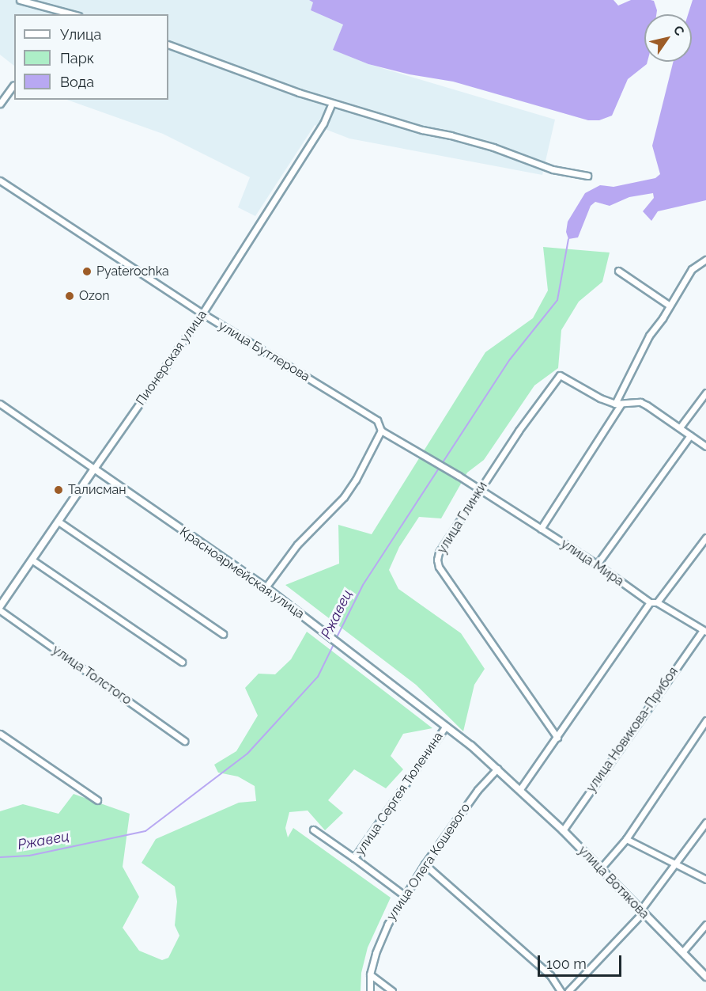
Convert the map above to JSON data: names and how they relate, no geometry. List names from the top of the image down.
{
  "streets": {
    "street": [
      "улица Бутлерова",
      "Пионерская улица",
      "улица Глинки",
      "улица Мира",
      "Красноармейская улица",
      "улица Толстого",
      "улица Новикова-Прибоя",
      "улица Сергея Тюленина",
      "улица Олега Кошевого",
      "улица Вотякова"
    ]
  },
  "crossings": [
    ["улица Бутлерова", "Пионерская улица"],
    ["улица Бутлерова", "улица Глинки"],
    ["улица Бутлерова", "улица Мира"],
    ["Пионерская улица", "Красноармейская улица"],
    ["улица Глинки", "улица Мира"],
    ["улица Мира", "улица Новикова-Прибоя"],
    ["Красноармейская улица", "улица Сергея Тюленина"],
    ["Красноармейская улица", "улица Олега Кошевого"],
    ["Красноармейская улица", "улица Вотякова"],
    ["улица Новикова-Прибоя", "улица Вотякова"],
    ["улица Сергея Тюленина", "улица Олега Кошевого"]
  ],
  "water": ["Ржавец"],
  "places": ["Pyaterochka", "Ozon", "Талисман"],
  "legend": ["Улица", "Парк", "Вода"],
  "scale_bar": "100 m",
  "north": "top right"
}
